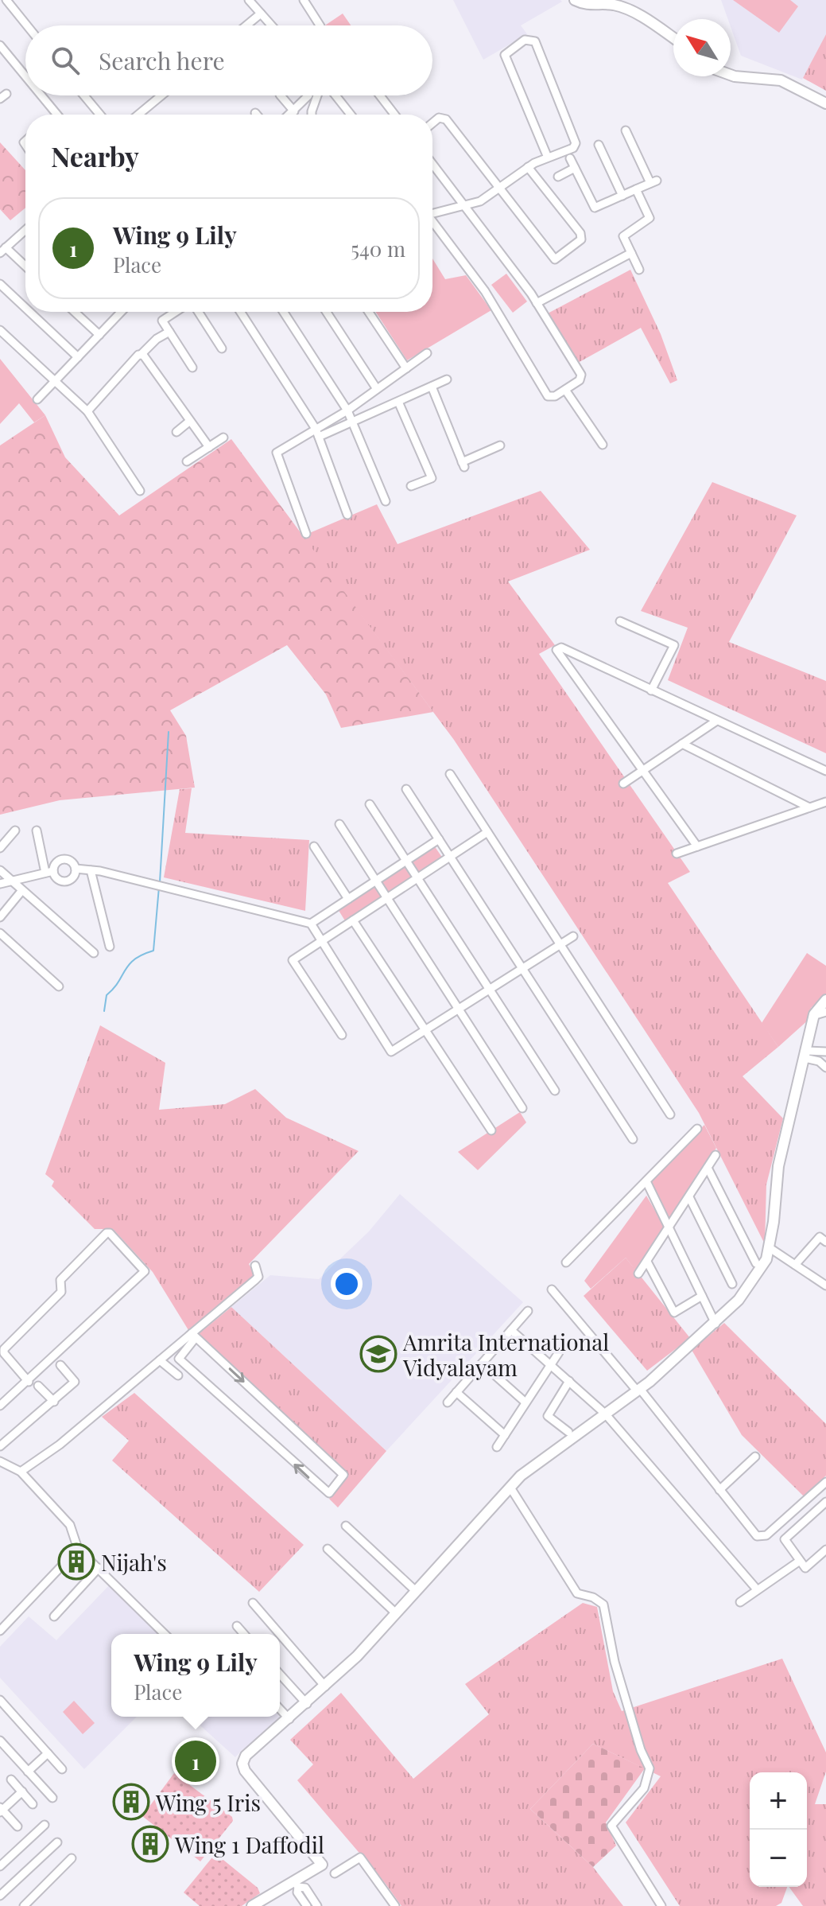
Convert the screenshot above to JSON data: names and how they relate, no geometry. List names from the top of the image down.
{
  "places": {
    "school or university": ["Amrita International Vidyalayam"],
    "building": ["Nijah's", "Wing 5 Iris", "Wing 1 Daffodil"]
  },
  "north": "top left",
  "page": {
    "search": "Search here",
    "heading": "Nearby",
    "list": [
      {
        "mark": "1",
        "name": "Wing 9 Lily",
        "note": "Place",
        "value": "540 m"
      }
    ],
    "popup": ["Wing 9 Lily", "Place"],
    "pins": "1",
    "map_buttons": ["+", "−"]
  }
}
